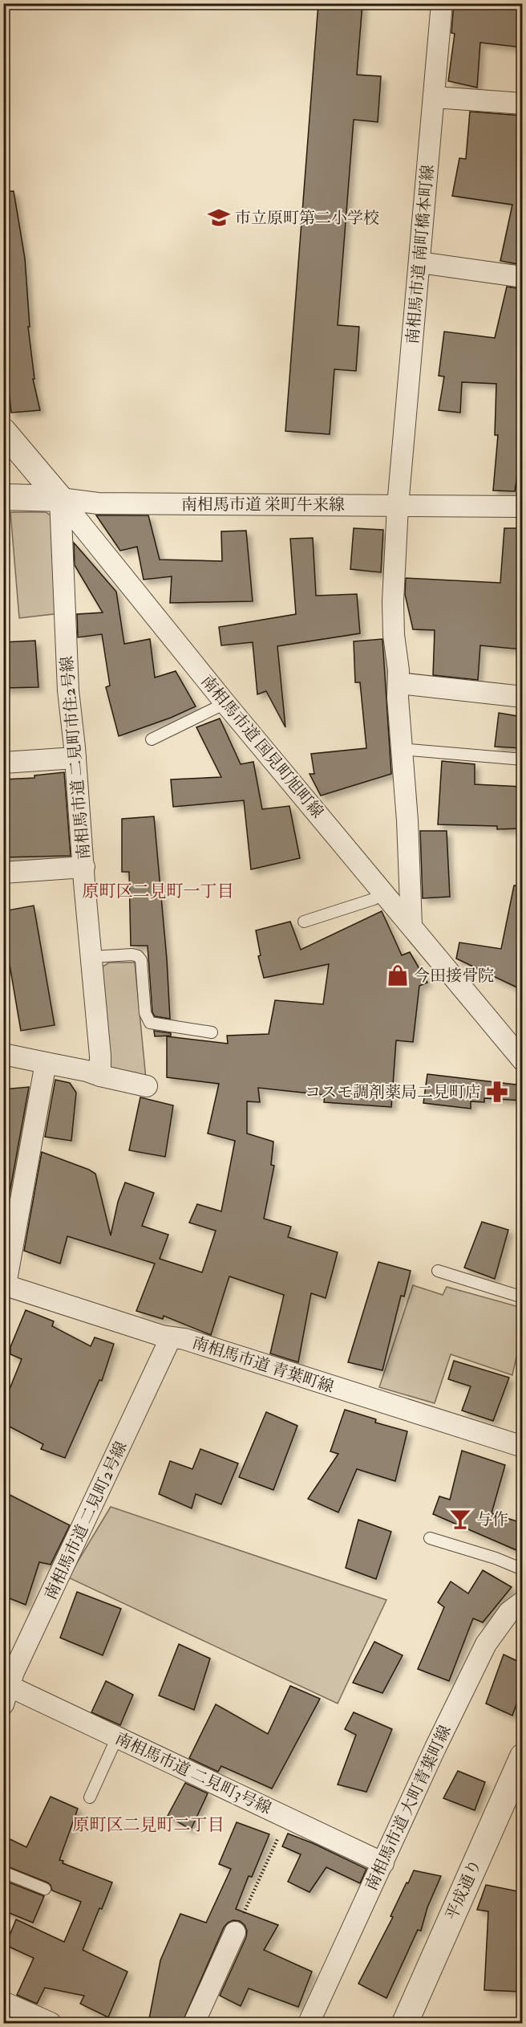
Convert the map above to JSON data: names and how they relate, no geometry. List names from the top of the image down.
{
  "streets": {
    "street": [
      "南相馬市道 南町橋本町線",
      "南相馬市道 栄町牛来線",
      "南相馬市道 国見町旭町線",
      "南相馬市道 二見町市住2号線",
      "南相馬市道 青葉町線",
      "南相馬市道 二見町2号線",
      "南相馬市道 二見町3号線",
      "南相馬市道 大町青葉町線",
      "平成通り"
    ]
  },
  "crossings": [
    ["南相馬市道 南町橋本町線", "南相馬市道 栄町牛来線"],
    ["南相馬市道 南町橋本町線", "南相馬市道 国見町旭町線"],
    ["南相馬市道 栄町牛来線", "南相馬市道 国見町旭町線"],
    ["南相馬市道 栄町牛来線", "南相馬市道 二見町市住2号線"],
    ["南相馬市道 国見町旭町線", "南相馬市道 二見町市住2号線"],
    ["南相馬市道 青葉町線", "南相馬市道 二見町2号線"],
    ["南相馬市道 二見町2号線", "南相馬市道 二見町3号線"],
    ["南相馬市道 二見町3号線", "南相馬市道 大町青葉町線"]
  ],
  "districts": ["原町区二見町一丁目", "原町区二見町二丁目"],
  "places": {
    "school or university": ["市立原町第二小学校"],
    "shop": ["今田接骨院"],
    "pharmacy": ["コスモ調剤薬局二見町店"],
    "bar": ["与作"]
  }
}
